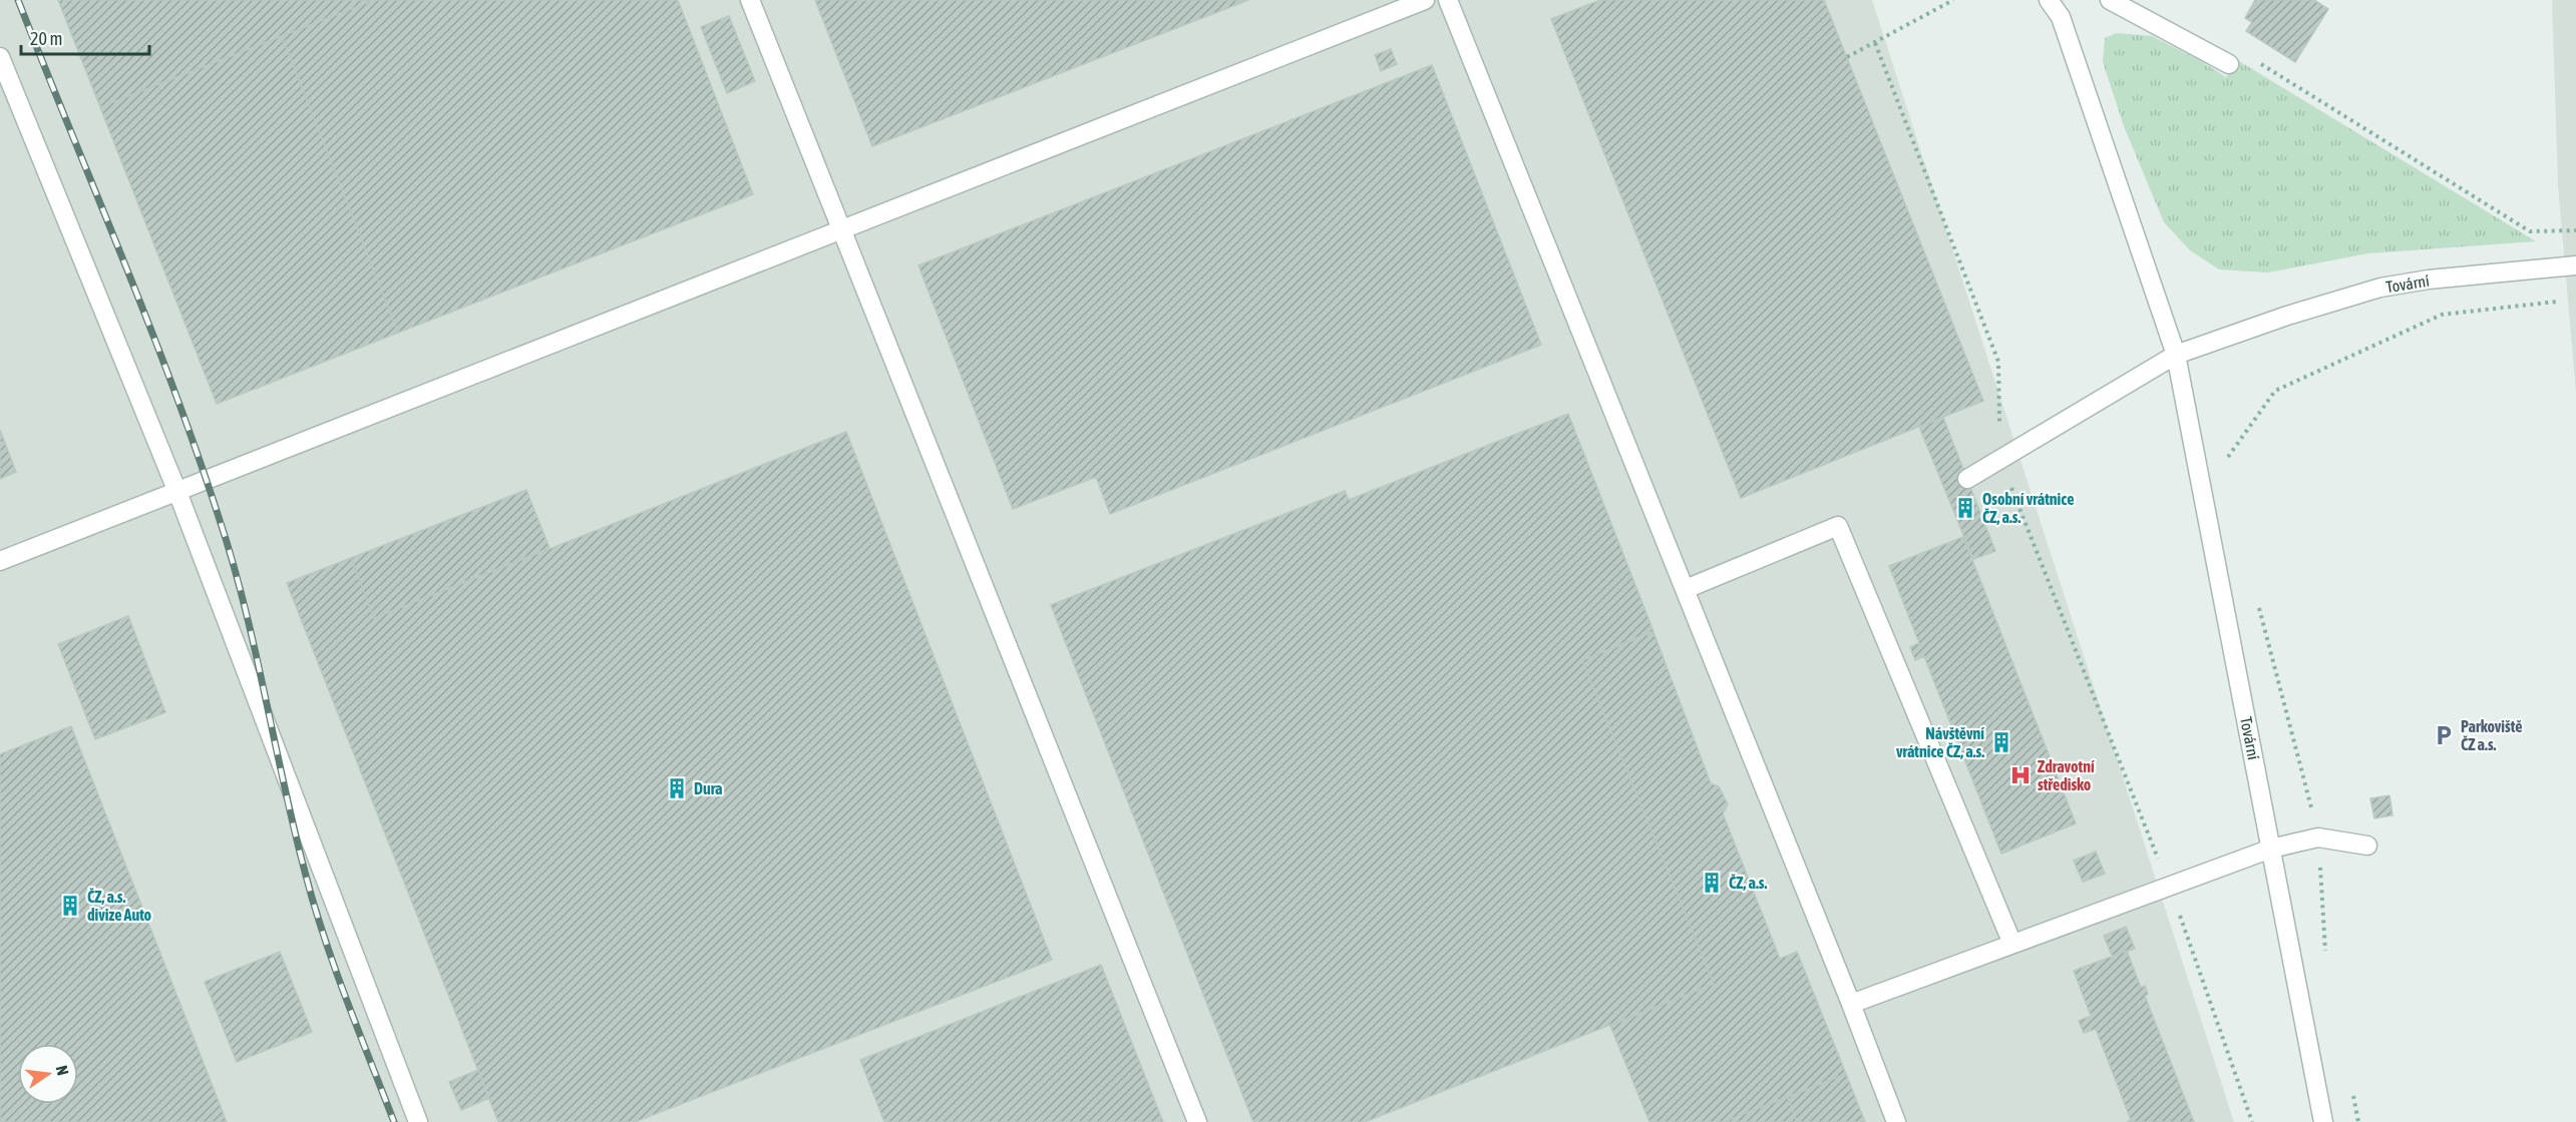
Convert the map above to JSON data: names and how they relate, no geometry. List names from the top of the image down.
{
  "streets": {
    "street": ["Tovární"]
  },
  "places": {
    "building": [
      "Osobní vrátnice ČZ, a.s.",
      "Návštěvní vrátnice ČZ, a.s.",
      "Dura",
      "ČZ, a.s.",
      "ČZ, a.s. divize Auto"
    ],
    "parking": ["Parkoviště ČZ a.s."],
    "hospital": ["Zdravotní středisko"]
  },
  "scale_bar": "20 m",
  "north": "right"
}
